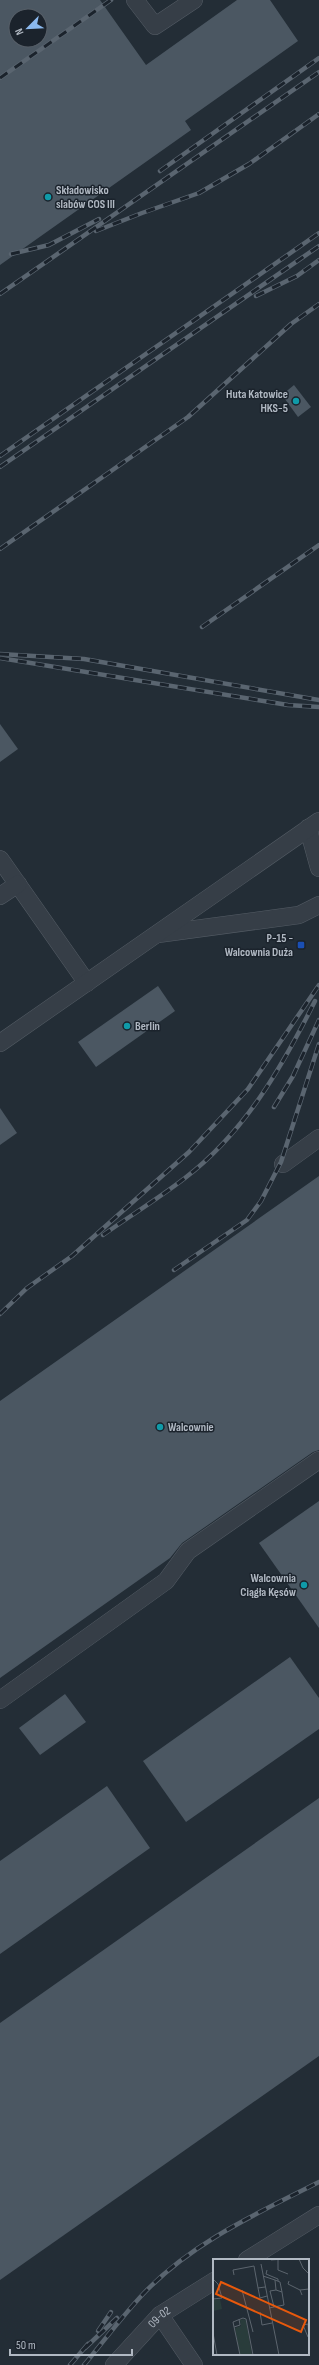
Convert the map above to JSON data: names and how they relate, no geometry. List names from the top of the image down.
{
  "streets": {
    "lane": ["09-02"]
  },
  "places": {
    "other": [
      "Składowisko slabów COS III",
      "Huta Katowice HKS-5",
      "Berlin",
      "Walcownie",
      "Walcownia Ciągła Kęsów"
    ],
    "transit": ["P-15 - Walcownia Duża"]
  },
  "scale_bar": "50 m",
  "north": "bottom left"
}
